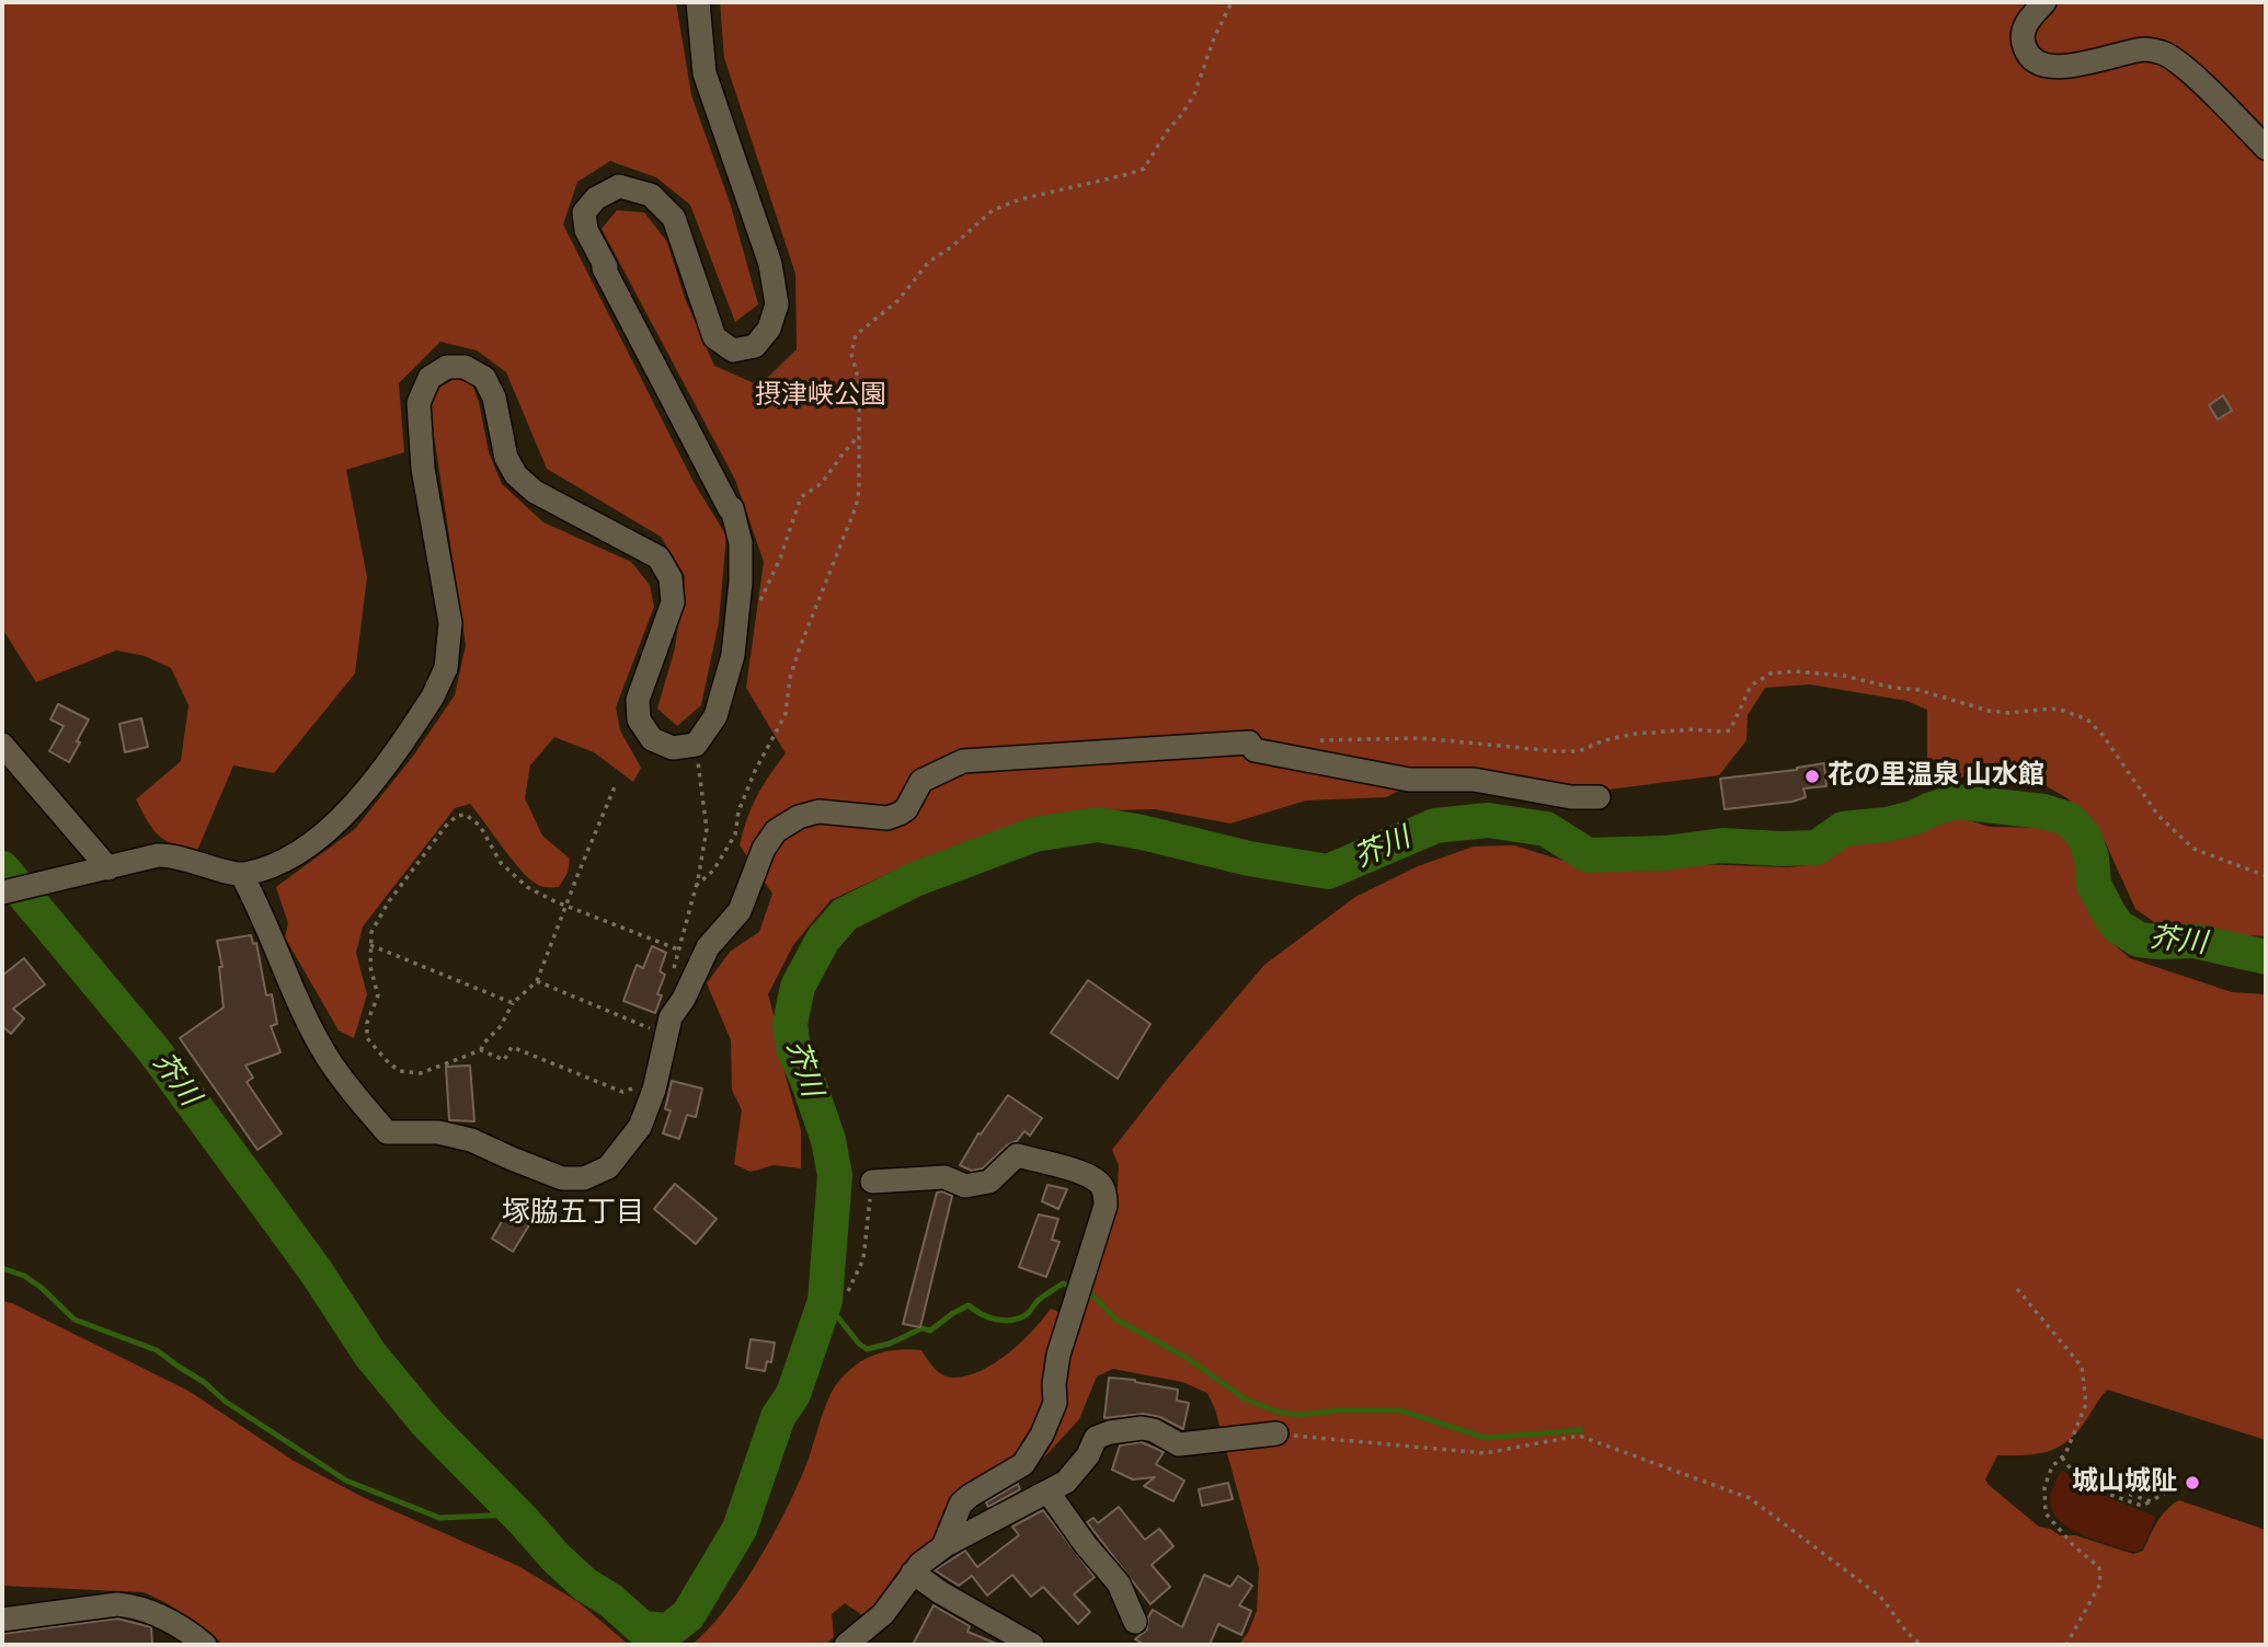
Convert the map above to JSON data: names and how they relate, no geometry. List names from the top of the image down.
{
  "districts": ["塚脇五丁目"],
  "water": ["芥川"],
  "parks": ["摂津峡公園"],
  "places": ["花の里温泉 山水館", "城山城阯"]
}
